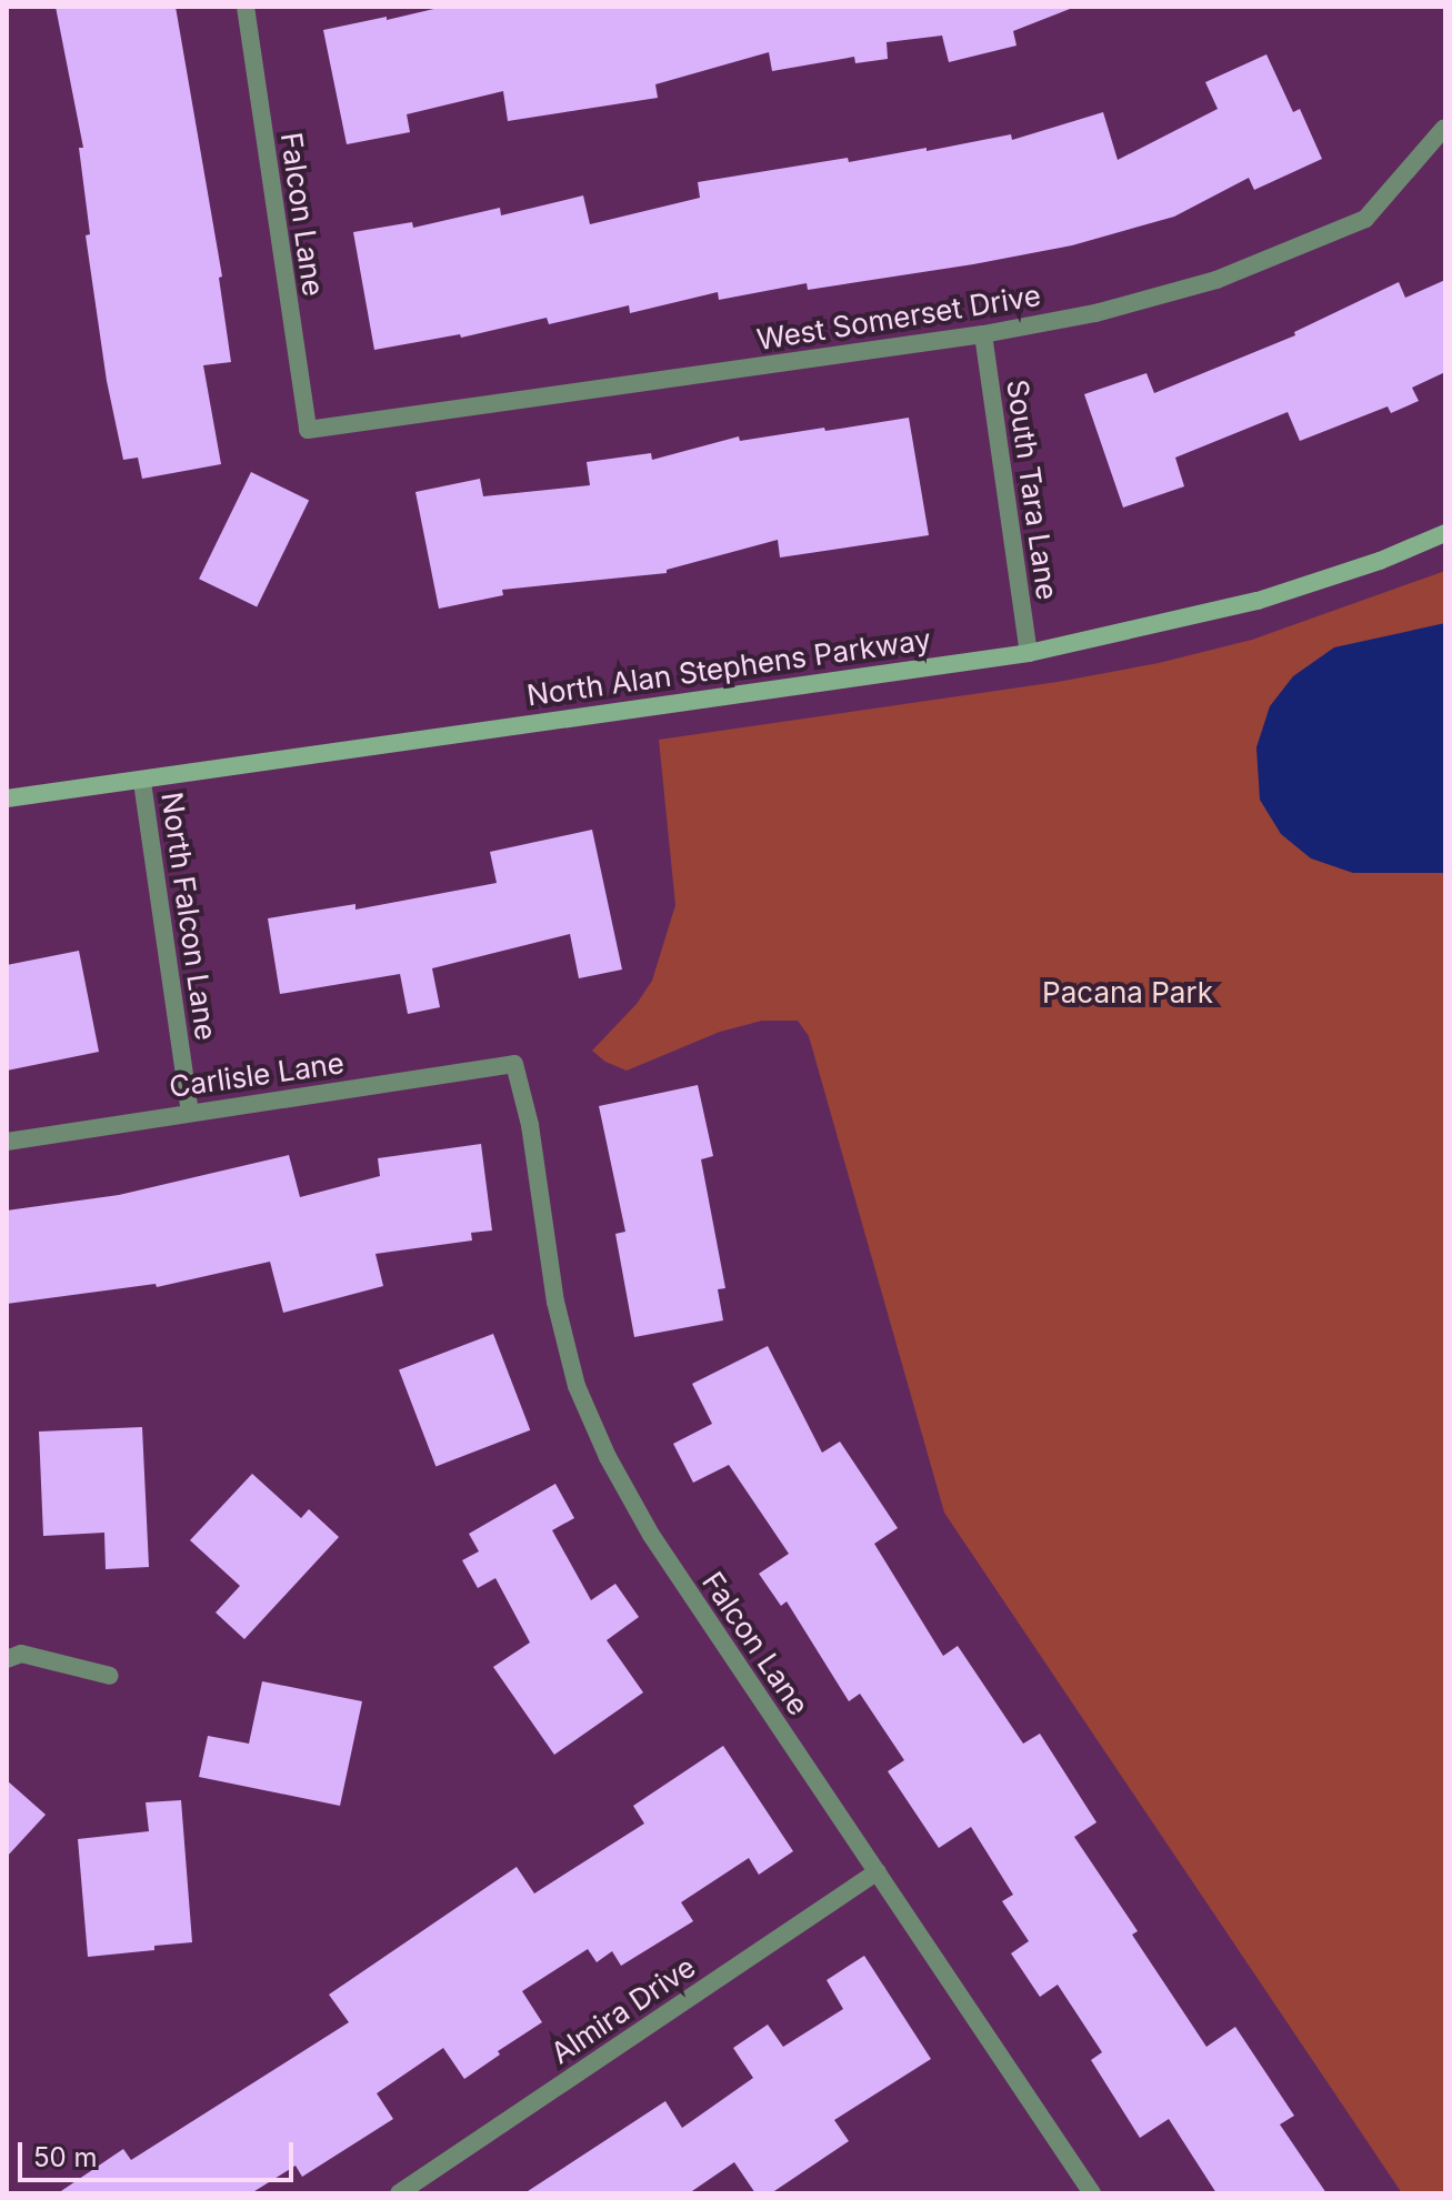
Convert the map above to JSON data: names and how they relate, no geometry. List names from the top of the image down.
{
  "streets": {
    "street": [
      "Falcon Lane",
      "West Somerset Drive",
      "South Tara Lane",
      "North Alan Stephens Parkway",
      "North Falcon Lane",
      "Carlisle Lane",
      "Almira Drive"
    ]
  },
  "crossings": [
    ["Falcon Lane", "West Somerset Drive"],
    ["Falcon Lane", "Carlisle Lane"],
    ["Falcon Lane", "Almira Drive"],
    ["West Somerset Drive", "South Tara Lane"],
    ["South Tara Lane", "North Alan Stephens Parkway"],
    ["North Alan Stephens Parkway", "North Falcon Lane"],
    ["North Falcon Lane", "Carlisle Lane"]
  ],
  "parks": ["Pacana Park"],
  "scale_bar": "50 m"
}
